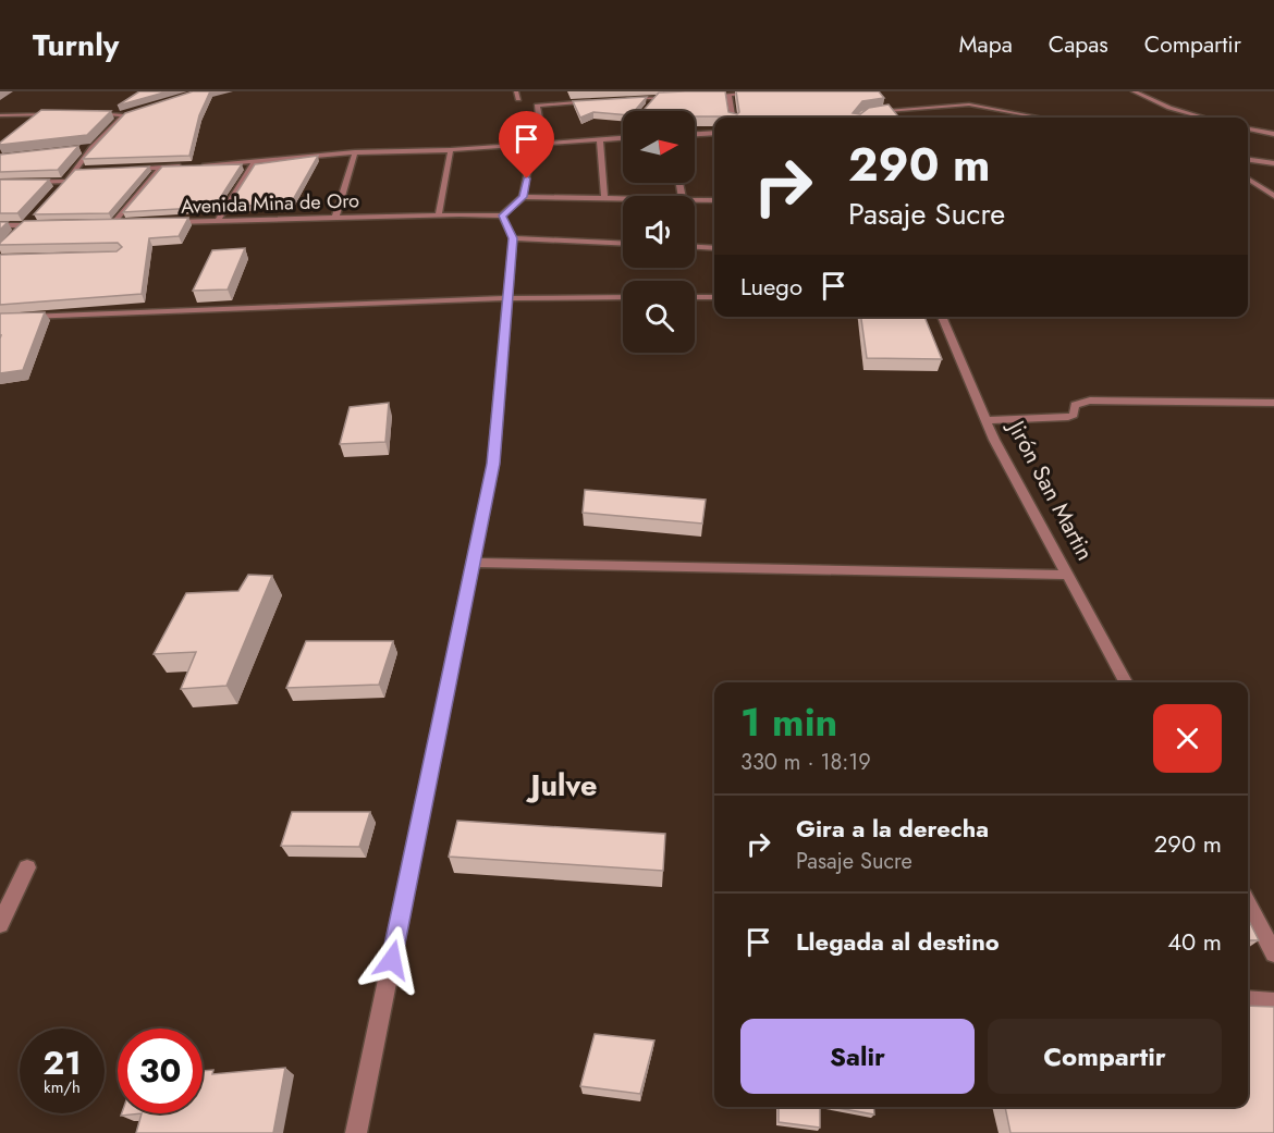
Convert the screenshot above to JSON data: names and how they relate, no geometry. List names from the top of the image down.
{
  "streets": {
    "street": ["Avenida Mina de Oro", "Jirón San Martin"]
  },
  "districts": ["Julve"],
  "north": "right",
  "page": {
    "header": "Turnly",
    "nav": ["Mapa", "Capas", "Compartir"],
    "turn": ["290 m", "Pasaje Sucre"],
    "then": "Luego",
    "heading": ["1 min", "330 m · 18:19"],
    "list": [
      {
        "name": "Gira a la derecha",
        "note": "Pasaje Sucre",
        "value": "290 m"
      },
      {
        "name": "Llegada al destino",
        "value": "40 m"
      }
    ],
    "buttons": ["Salir", "Compartir"],
    "speed": "21 km/h",
    "limit": "30"
  }
}
